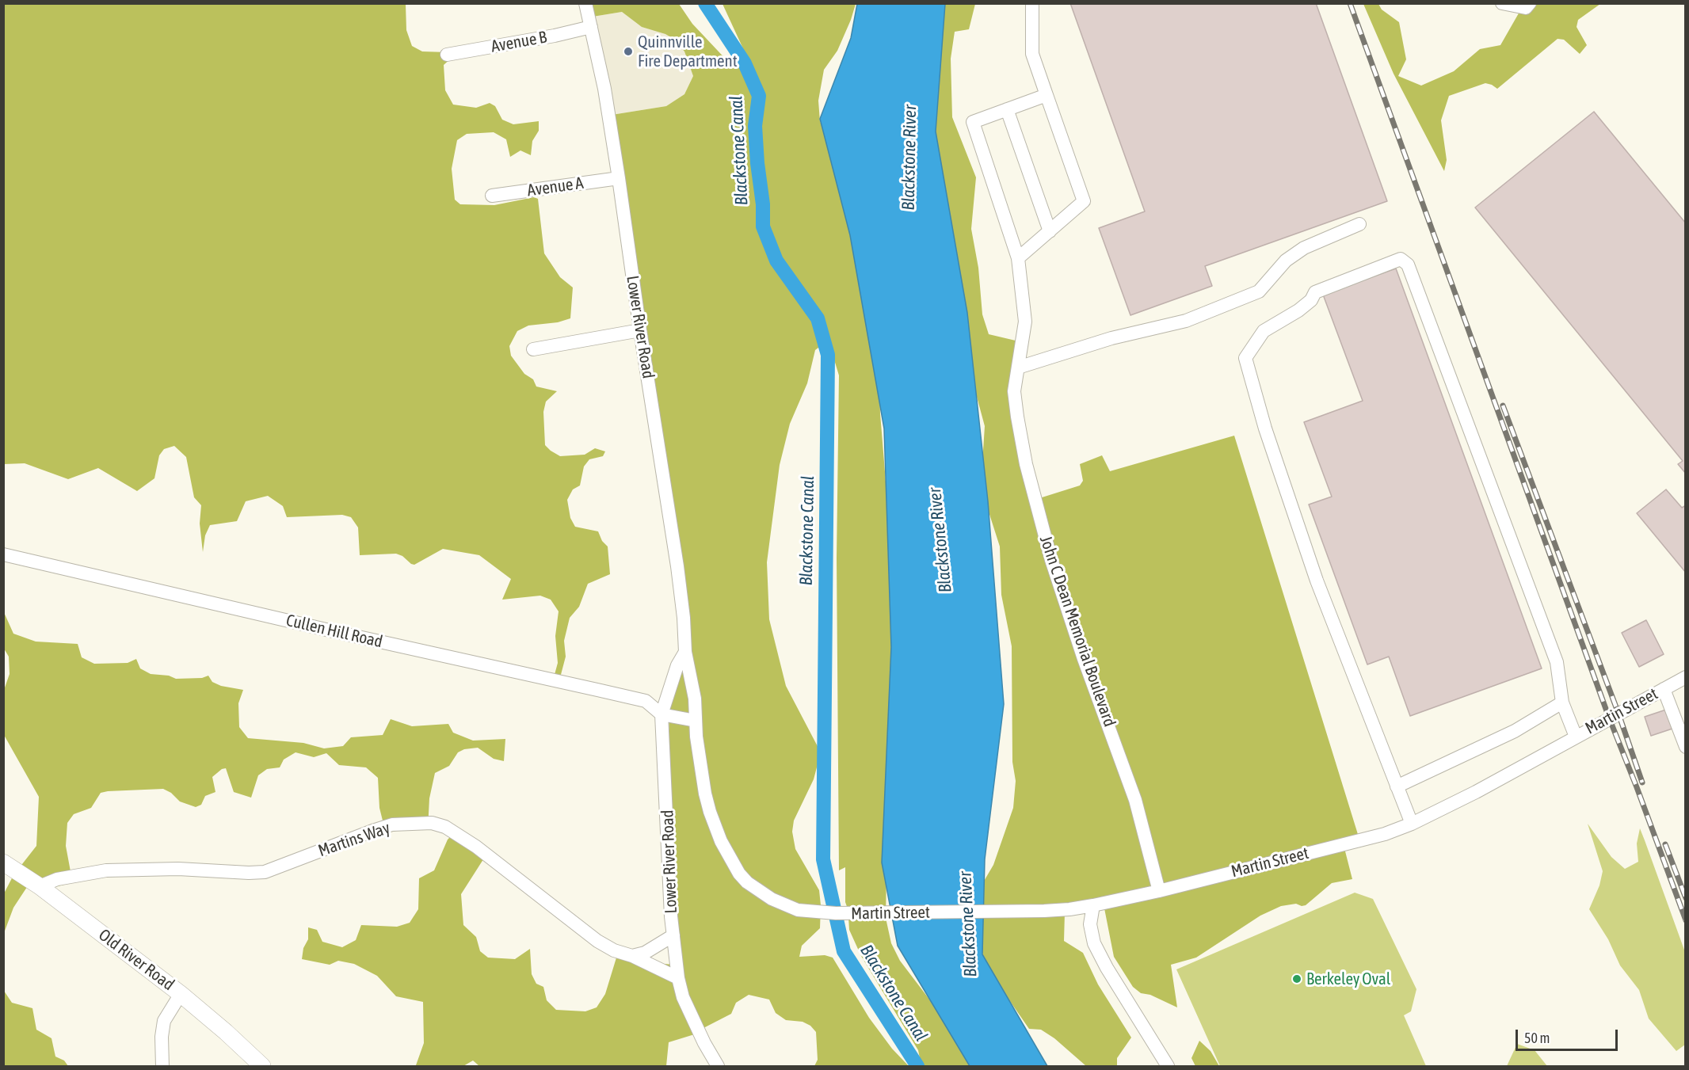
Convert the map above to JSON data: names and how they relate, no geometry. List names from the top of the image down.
{
  "streets": {
    "main road": ["Old River Road"],
    "street": [
      "Avenue B",
      "Avenue A",
      "Lower River Road",
      "Cullen Hill Road",
      "John C Dean Memorial Boulevard",
      "Martin Street",
      "Martins Way"
    ]
  },
  "crossings": [
    ["Avenue B", "Lower River Road"],
    ["Avenue A", "Lower River Road"],
    ["Lower River Road", "Cullen Hill Road"],
    ["Lower River Road", "Martin Street"],
    ["Lower River Road", "Martins Way"],
    ["John C Dean Memorial Boulevard", "Martin Street"],
    ["Martins Way", "Old River Road"]
  ],
  "water": ["Blackstone Canal", "Blackstone River"],
  "places": ["Quinnville Fire Department", "Berkeley Oval"],
  "scale_bar": "50 m"
}
